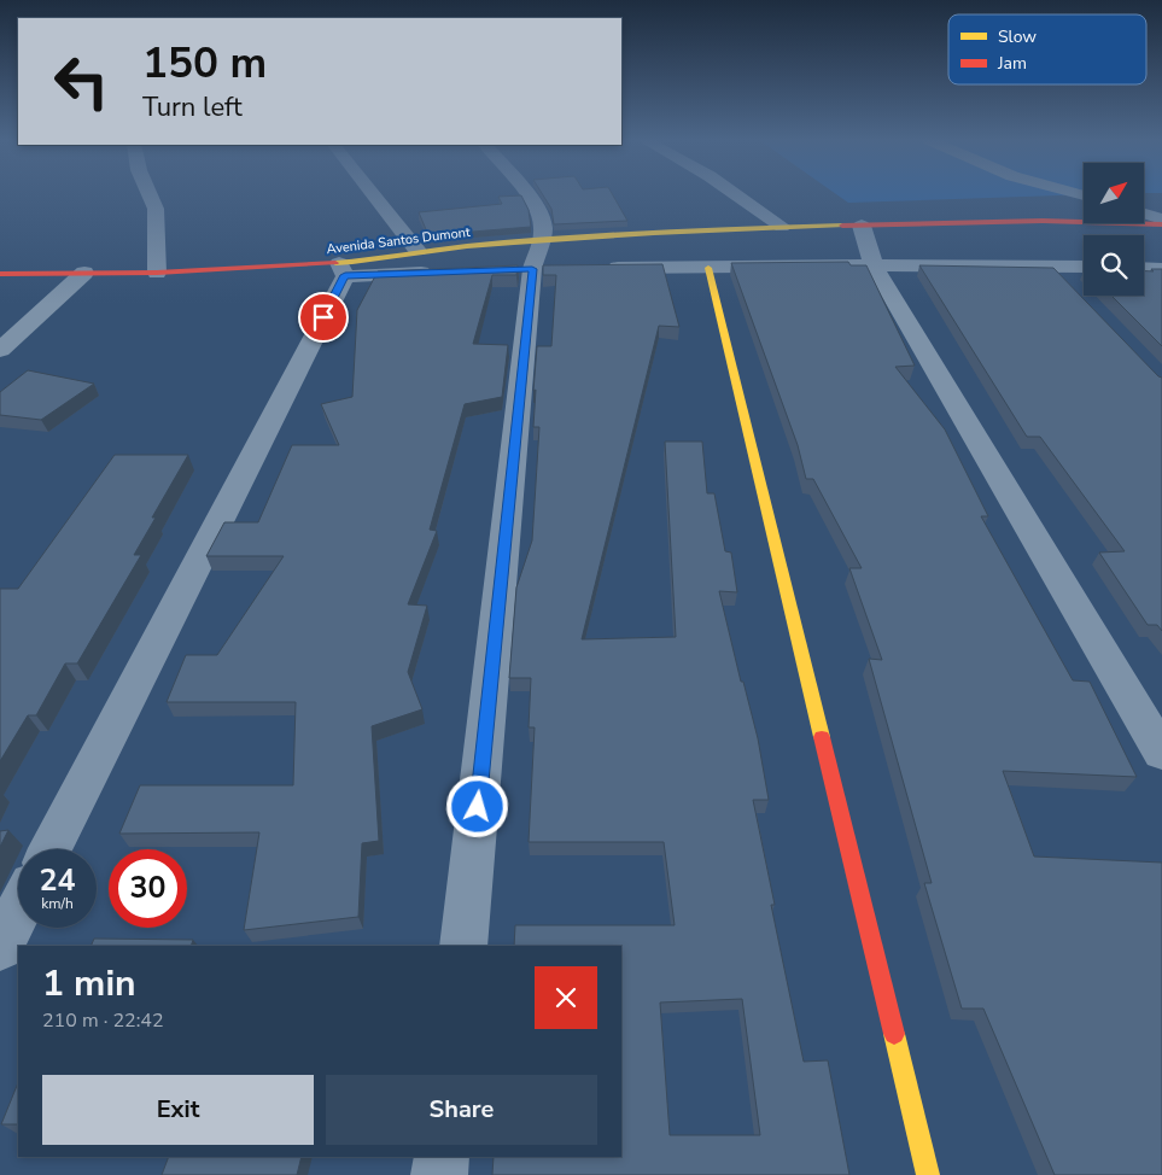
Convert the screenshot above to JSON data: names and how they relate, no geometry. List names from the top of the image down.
{
  "streets": {
    "main road": ["Avenida Santos Dumont"]
  },
  "legend": ["Slow", "Jam"],
  "north": "top right",
  "page": {
    "turn": ["150 m", "Turn left"],
    "speed": "24 km/h",
    "limit": "30",
    "heading": ["1 min", "210 m · 22:42"],
    "buttons": ["Exit", "Share"]
  }
}
